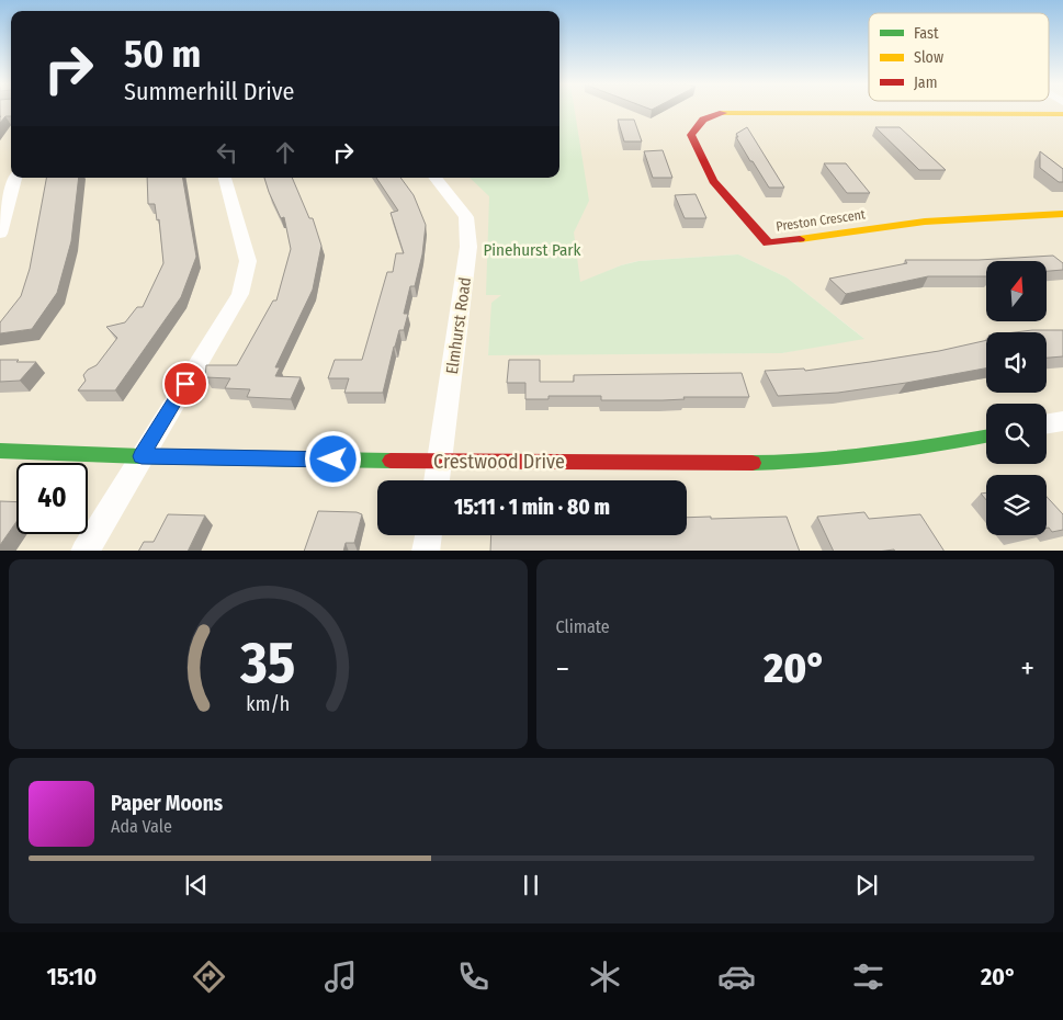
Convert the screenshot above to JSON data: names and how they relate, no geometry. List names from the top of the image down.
{
  "streets": {
    "street": ["Preston Crescent", "Elmhurst Road", "Crestwood Drive"]
  },
  "crossings": [
    ["Elmhurst Road", "Crestwood Drive"]
  ],
  "parks": ["Pinehurst Park"],
  "legend": ["Fast", "Slow", "Jam"],
  "north": "top",
  "page": {
    "turn": ["50 m", "Summerhill Drive"],
    "limit": "40",
    "trip": "15:11 · 1 min · 80 m",
    "tile": "Climate",
    "heat": ["−", "20°", "+"],
    "song": ["Paper Moons", "Ada Vale"],
    "tabs": ["15:10", "20°"],
    "gauge": ["35", "km/h"]
  }
}
